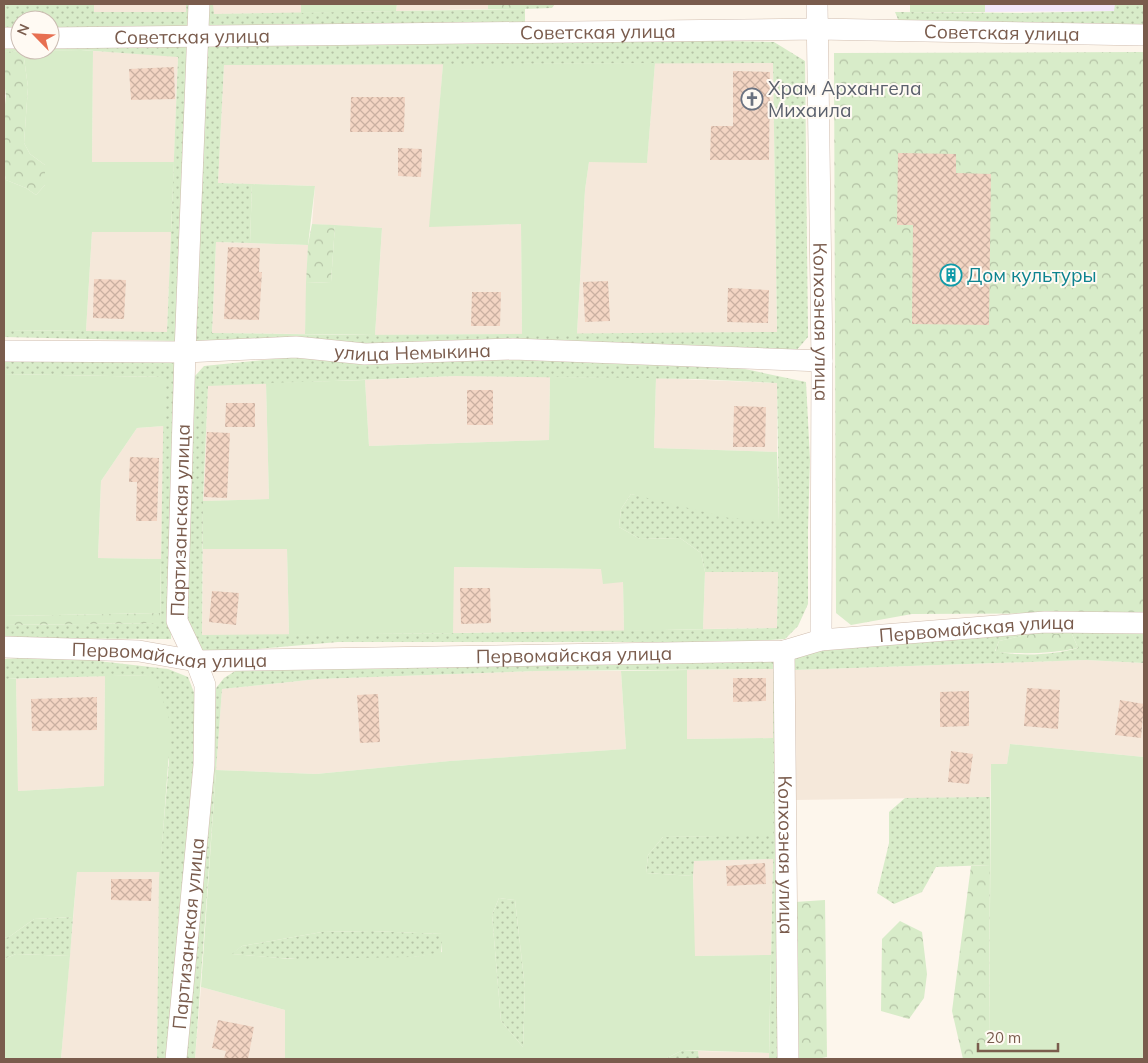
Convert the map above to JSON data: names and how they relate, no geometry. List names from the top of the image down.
{
  "streets": {
    "street": [
      "Советская улица",
      "Колхозная улица",
      "улица Немыкина",
      "Партизанская улица",
      "Первомайская улица"
    ]
  },
  "crossings": [
    ["Советская улица", "Колхозная улица"],
    ["Советская улица", "Партизанская улица"],
    ["Колхозная улица", "улица Немыкина"],
    ["Колхозная улица", "Первомайская улица"],
    ["улица Немыкина", "Партизанская улица"],
    ["Партизанская улица", "Первомайская улица"]
  ],
  "places": {
    "church": ["Храм Архангела Михаила"],
    "building": ["Дом культуры"]
  },
  "scale_bar": "20 m",
  "north": "top left"
}
